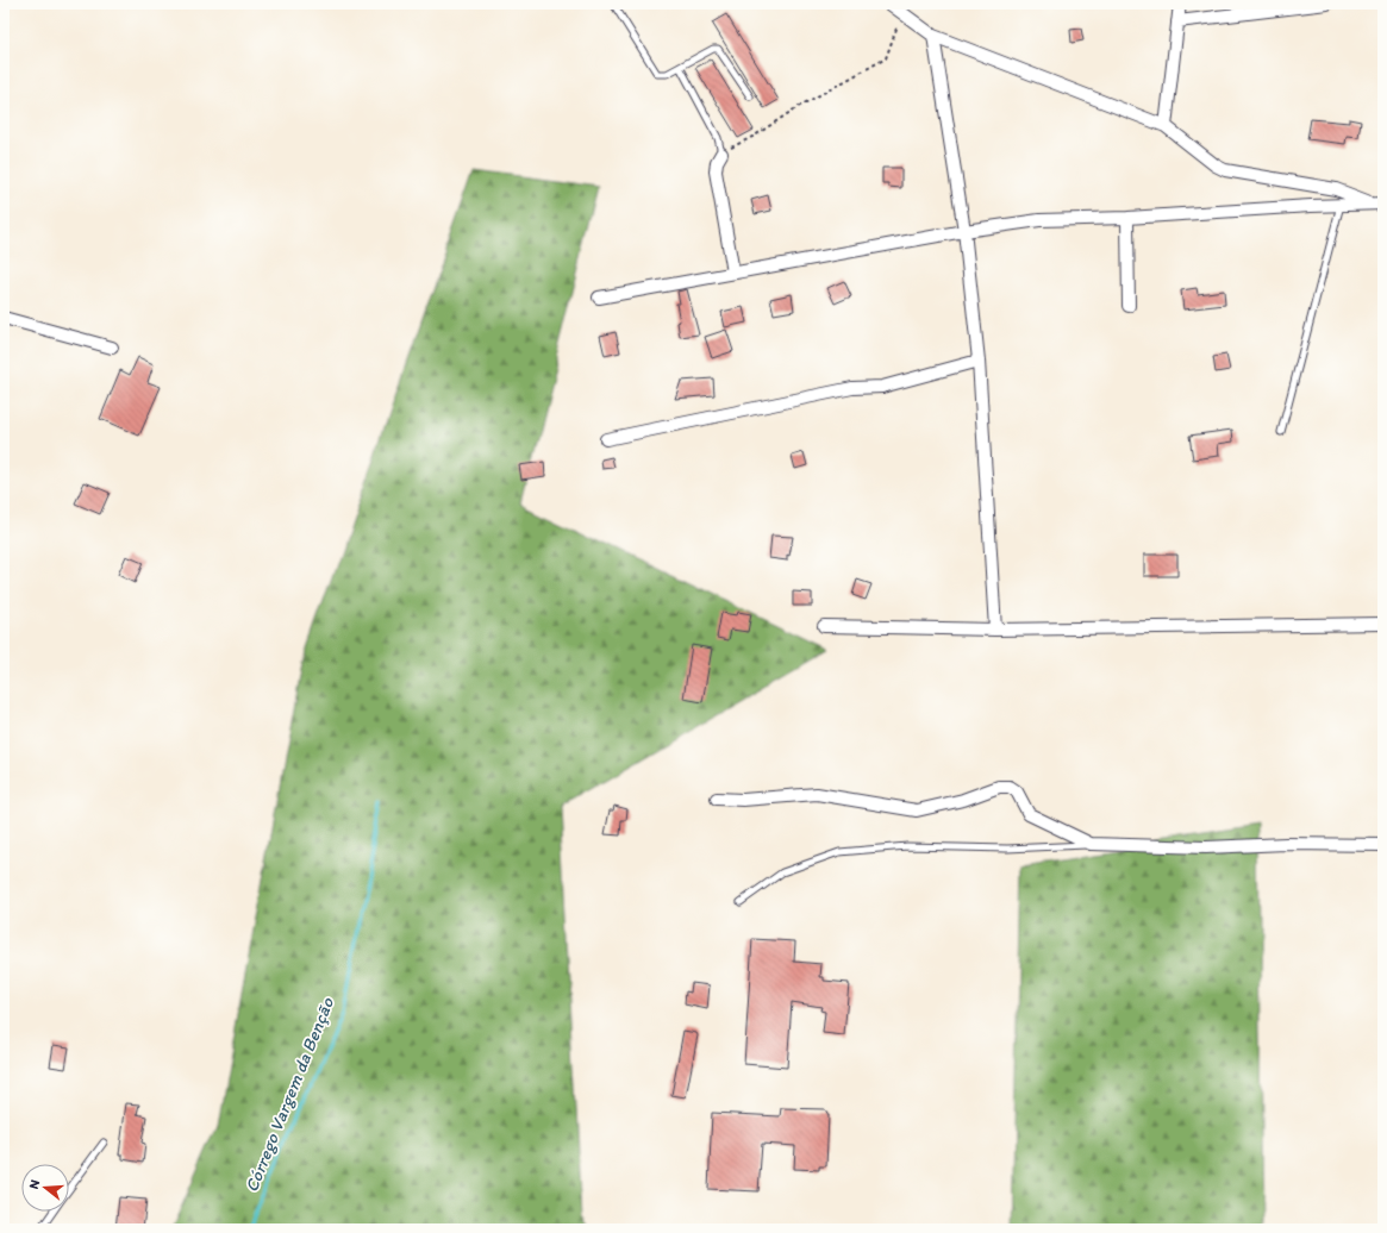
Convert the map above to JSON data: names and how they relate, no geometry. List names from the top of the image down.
{
  "water": ["Córrego Vargem da Benção"],
  "north": "left"
}
